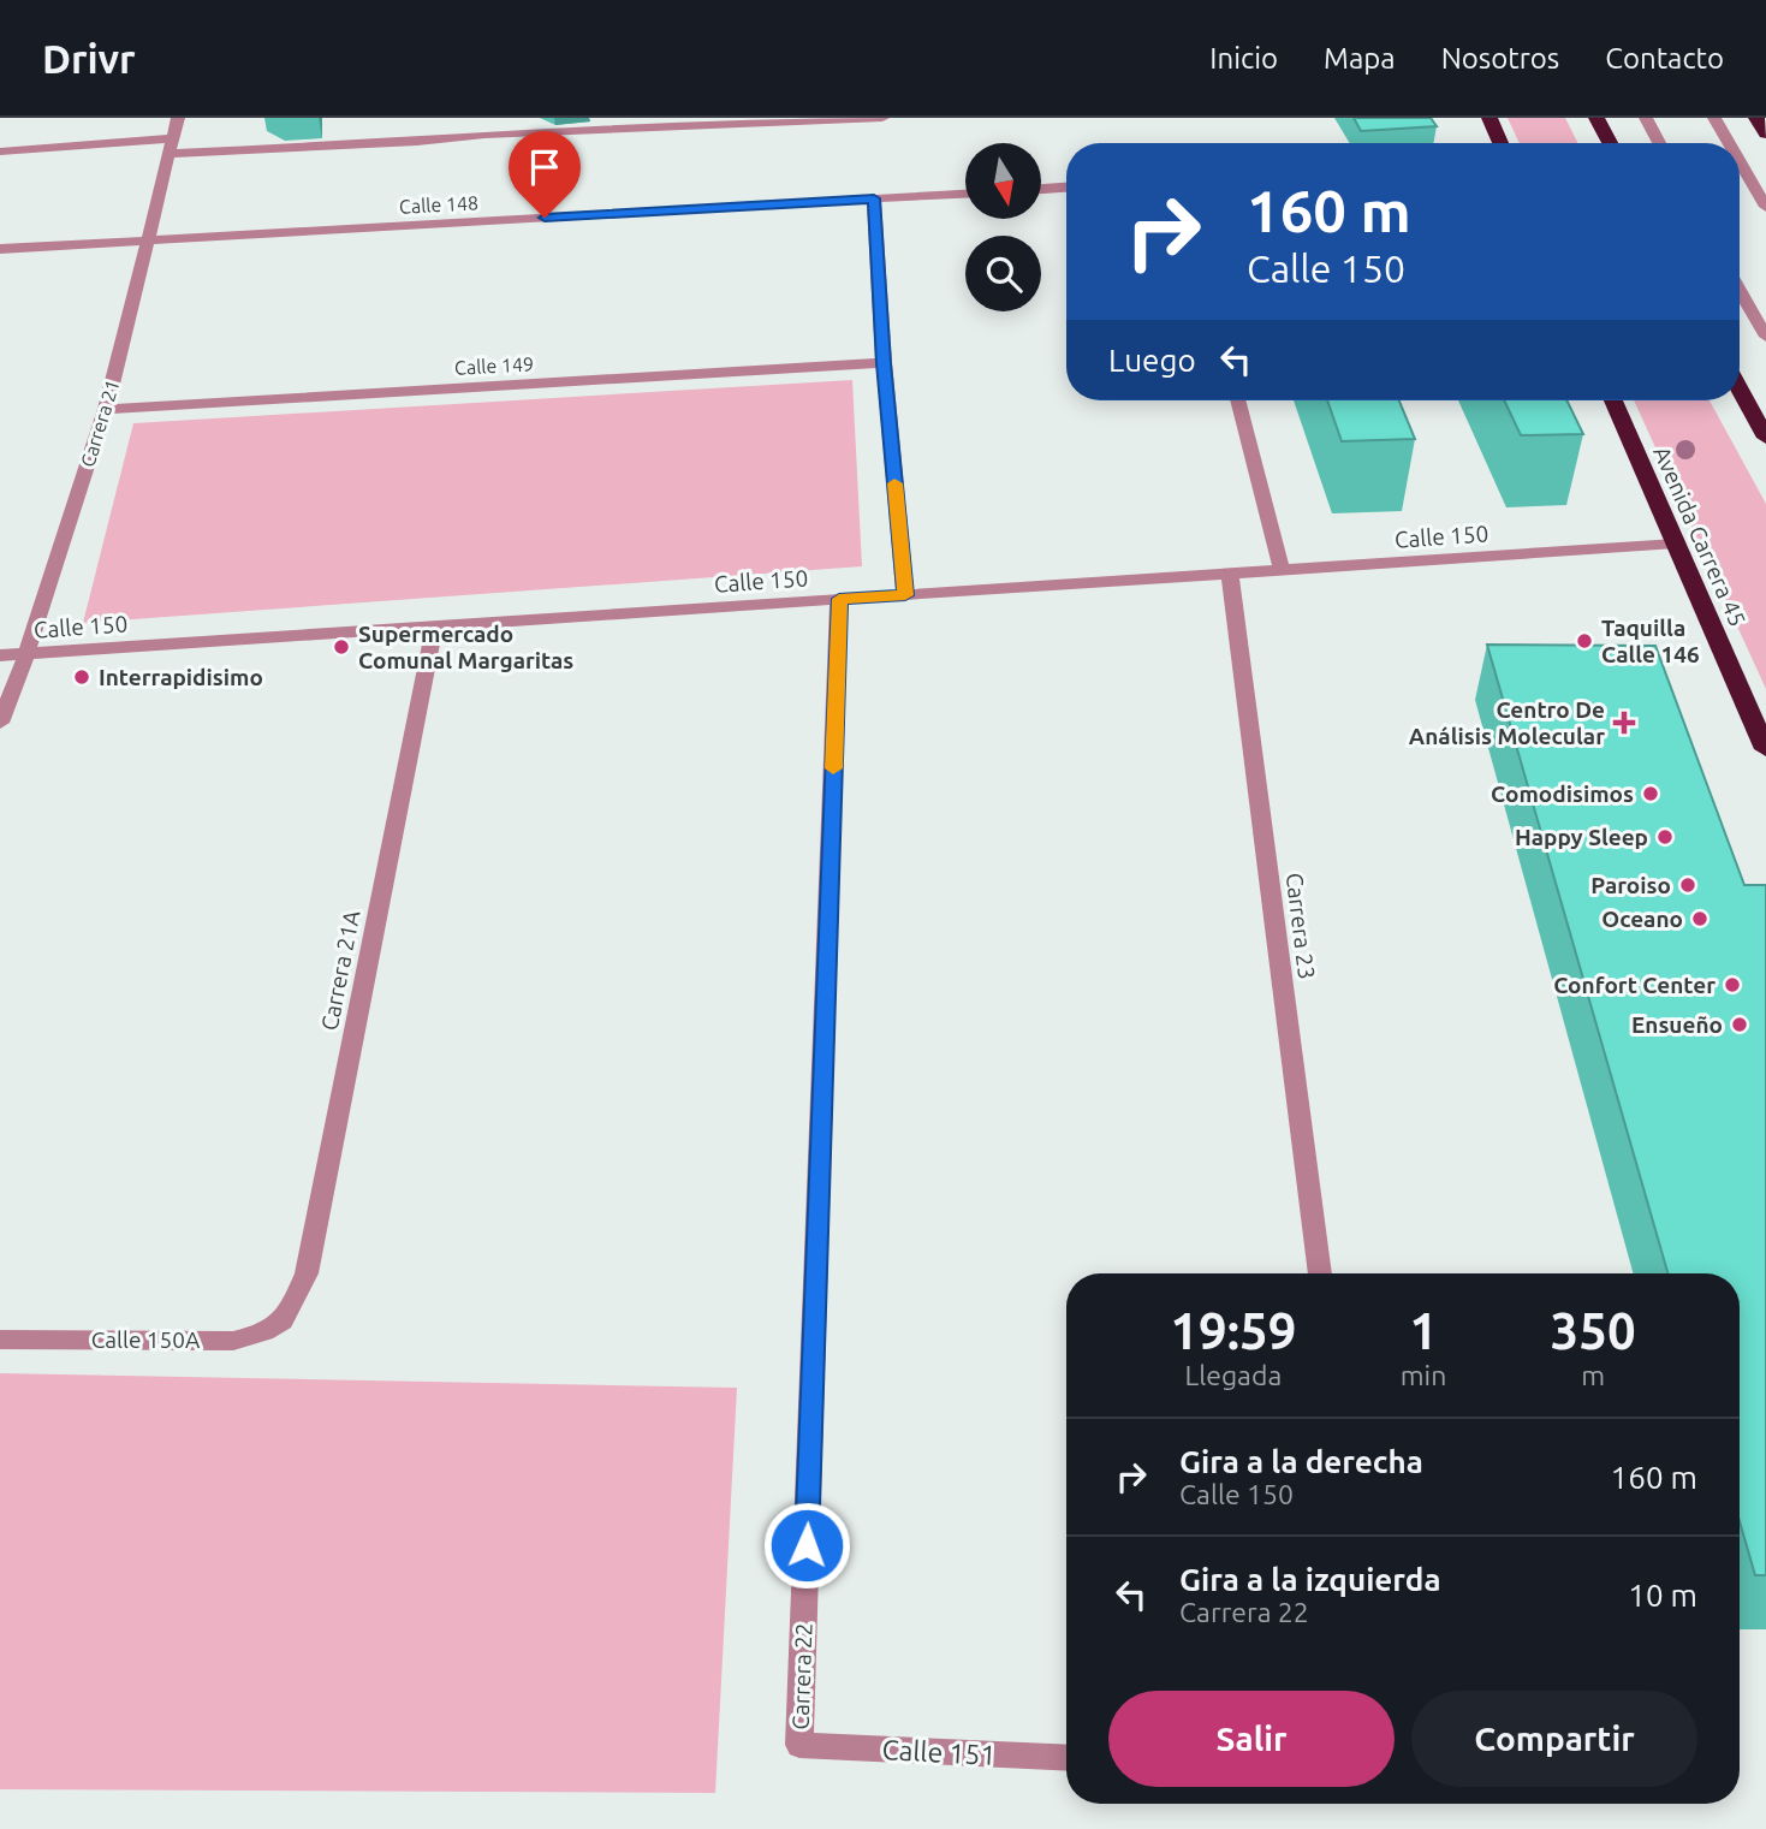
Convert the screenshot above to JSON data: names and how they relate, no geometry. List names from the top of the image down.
{
  "streets": {
    "highway": ["Avenida Carrera 45"],
    "street": [
      "Calle 148",
      "Calle 149",
      "Carrera 21",
      "Calle 150",
      "Carrera 23",
      "Carrera 21A",
      "Calle 150A",
      "Carrera 22",
      "Calle 151"
    ]
  },
  "crossings": [
    ["Calle 148", "Carrera 21"],
    ["Calle 149", "Carrera 21"],
    ["Carrera 21", "Calle 150"],
    ["Calle 150", "Avenida Carrera 45"],
    ["Calle 150", "Carrera 23"],
    ["Calle 150", "Carrera 21A"],
    ["Calle 150", "Carrera 22"],
    ["Carrera 21A", "Calle 150A"],
    ["Carrera 22", "Calle 151"]
  ],
  "places": {
    "other": [
      "Taquilla Calle 146",
      "Supermercado Comunal Margaritas",
      "Interrapidisimo",
      "Comodisimos",
      "Happy Sleep",
      "Paroiso",
      "Oceano",
      "Confort Center",
      "Ensueño"
    ],
    "health": ["Centro De Análisis Molecular"]
  },
  "north": "bottom",
  "page": {
    "header": "Drivr",
    "nav": [
      "Inicio",
      "Mapa",
      "Nosotros",
      "Contacto"
    ],
    "turn": ["160 m", "Calle 150"],
    "then": "Luego",
    "eta": [
      "19:59",
      "Llegada",
      "1",
      "min",
      "350",
      "m"
    ],
    "list": [
      {
        "name": "Gira a la derecha",
        "note": "Calle 150",
        "value": "160 m"
      },
      {
        "name": "Gira a la izquierda",
        "note": "Carrera 22",
        "value": "10 m"
      }
    ],
    "buttons": ["Salir", "Compartir"]
  }
}
